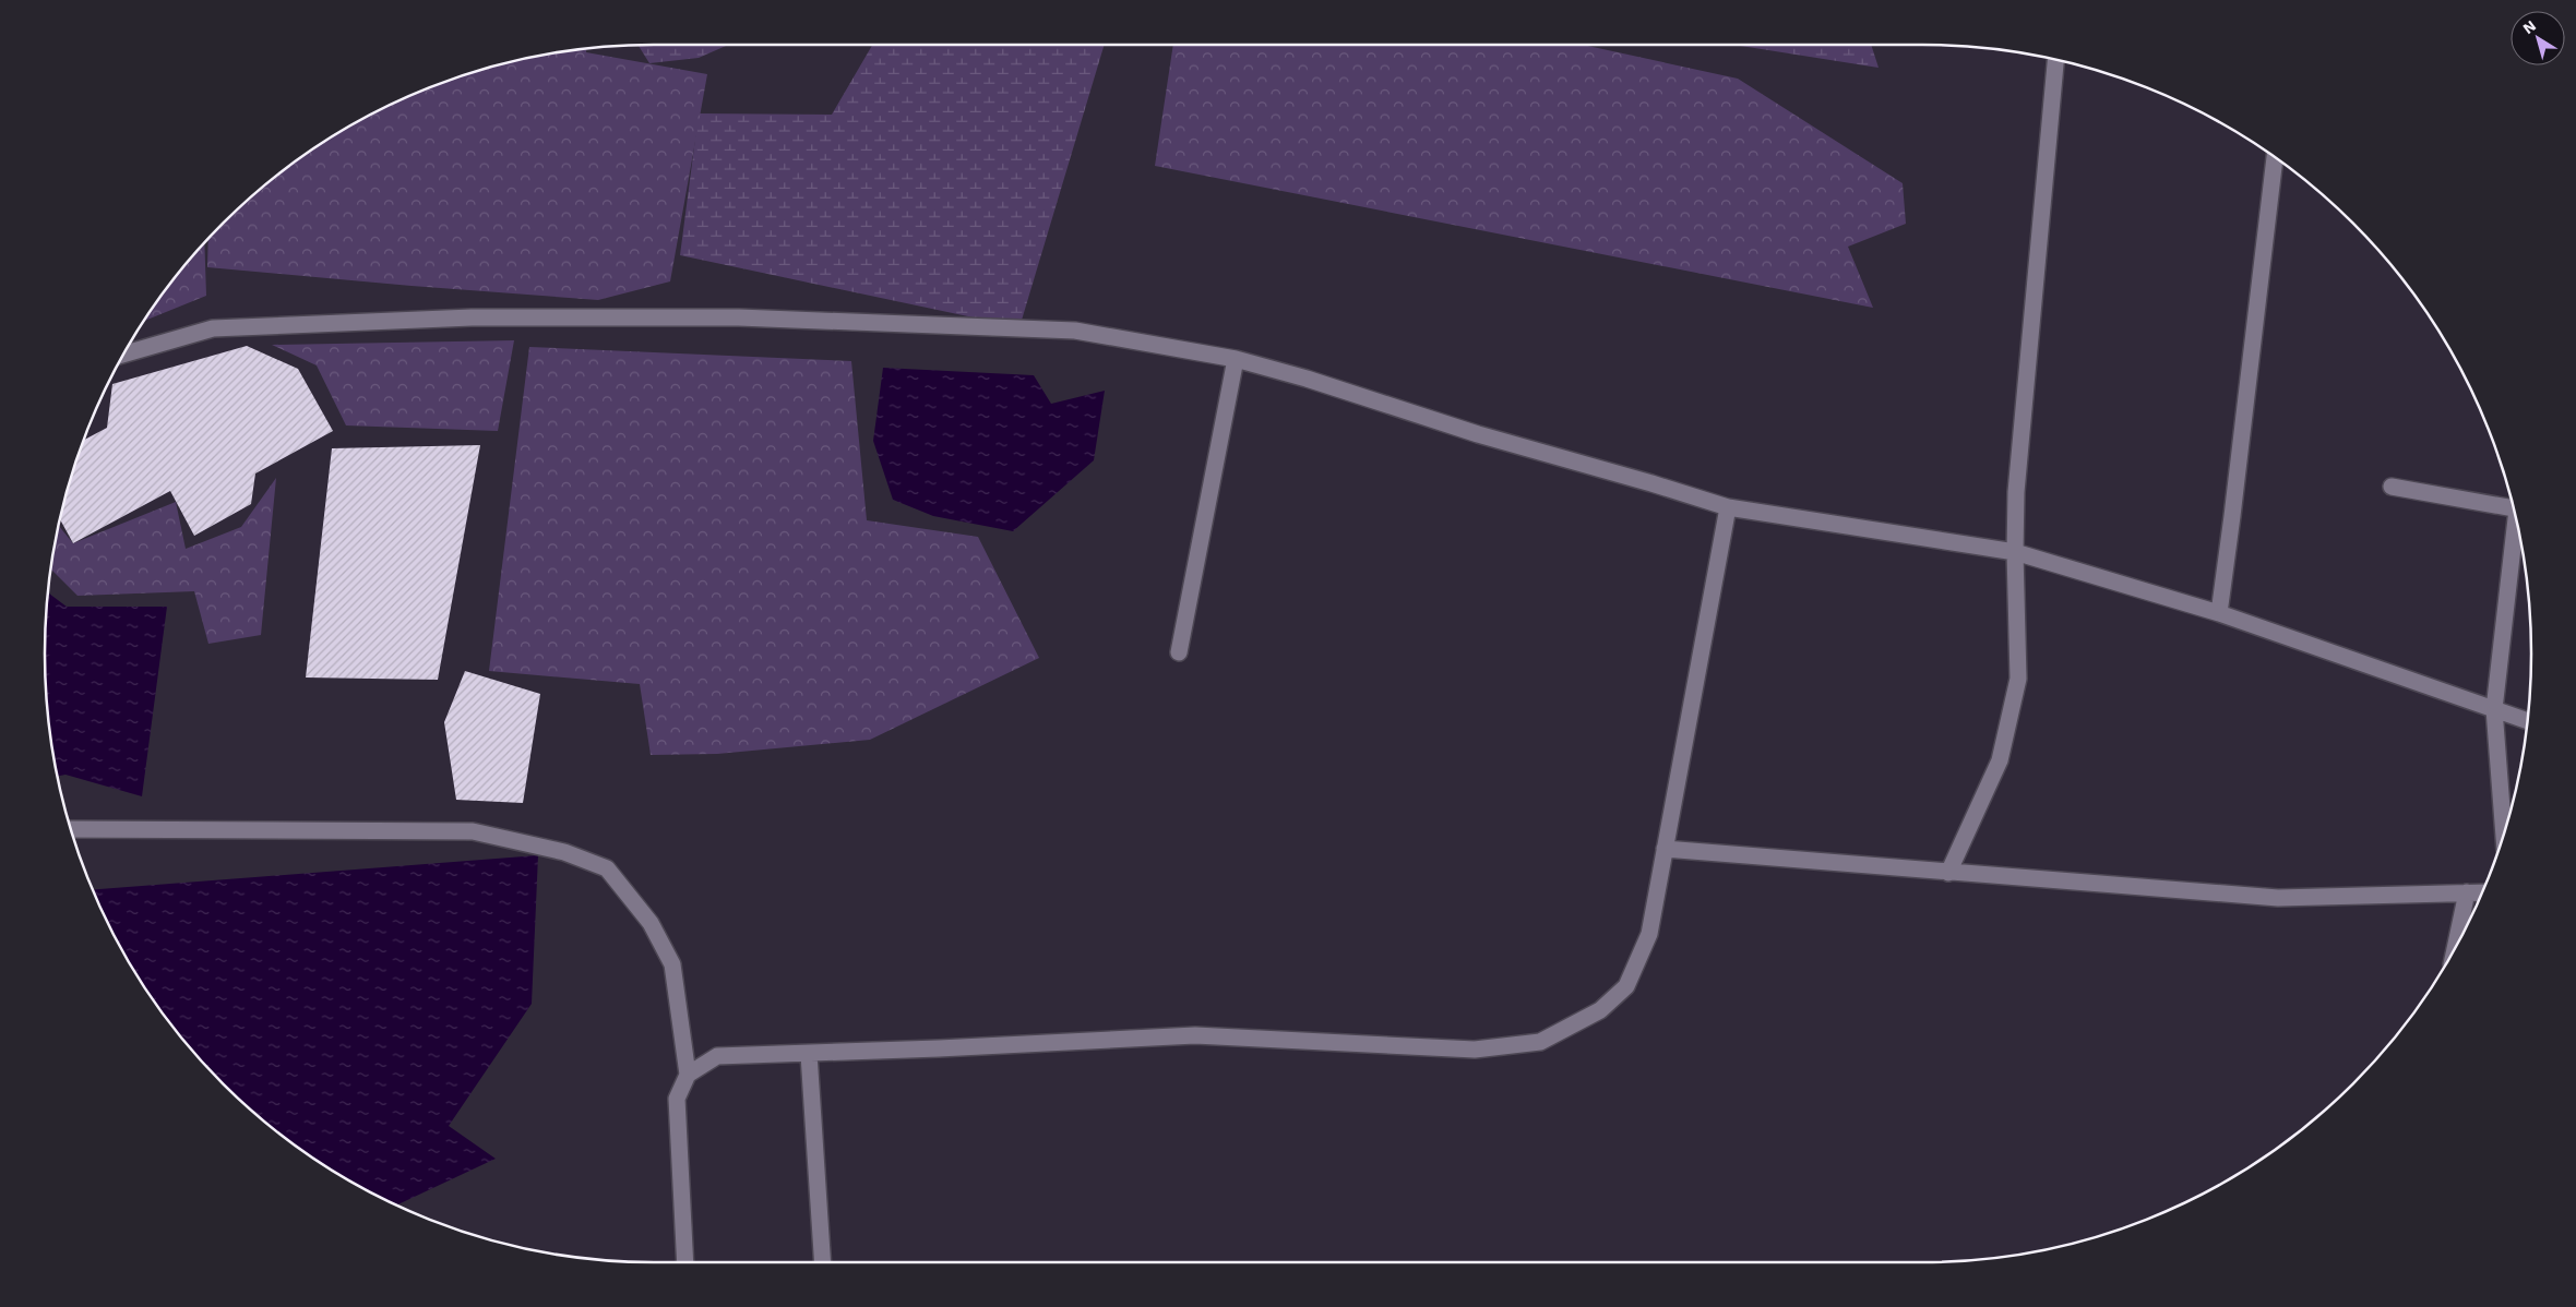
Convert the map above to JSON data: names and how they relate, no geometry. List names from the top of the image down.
{
  "north": "top left"
}
